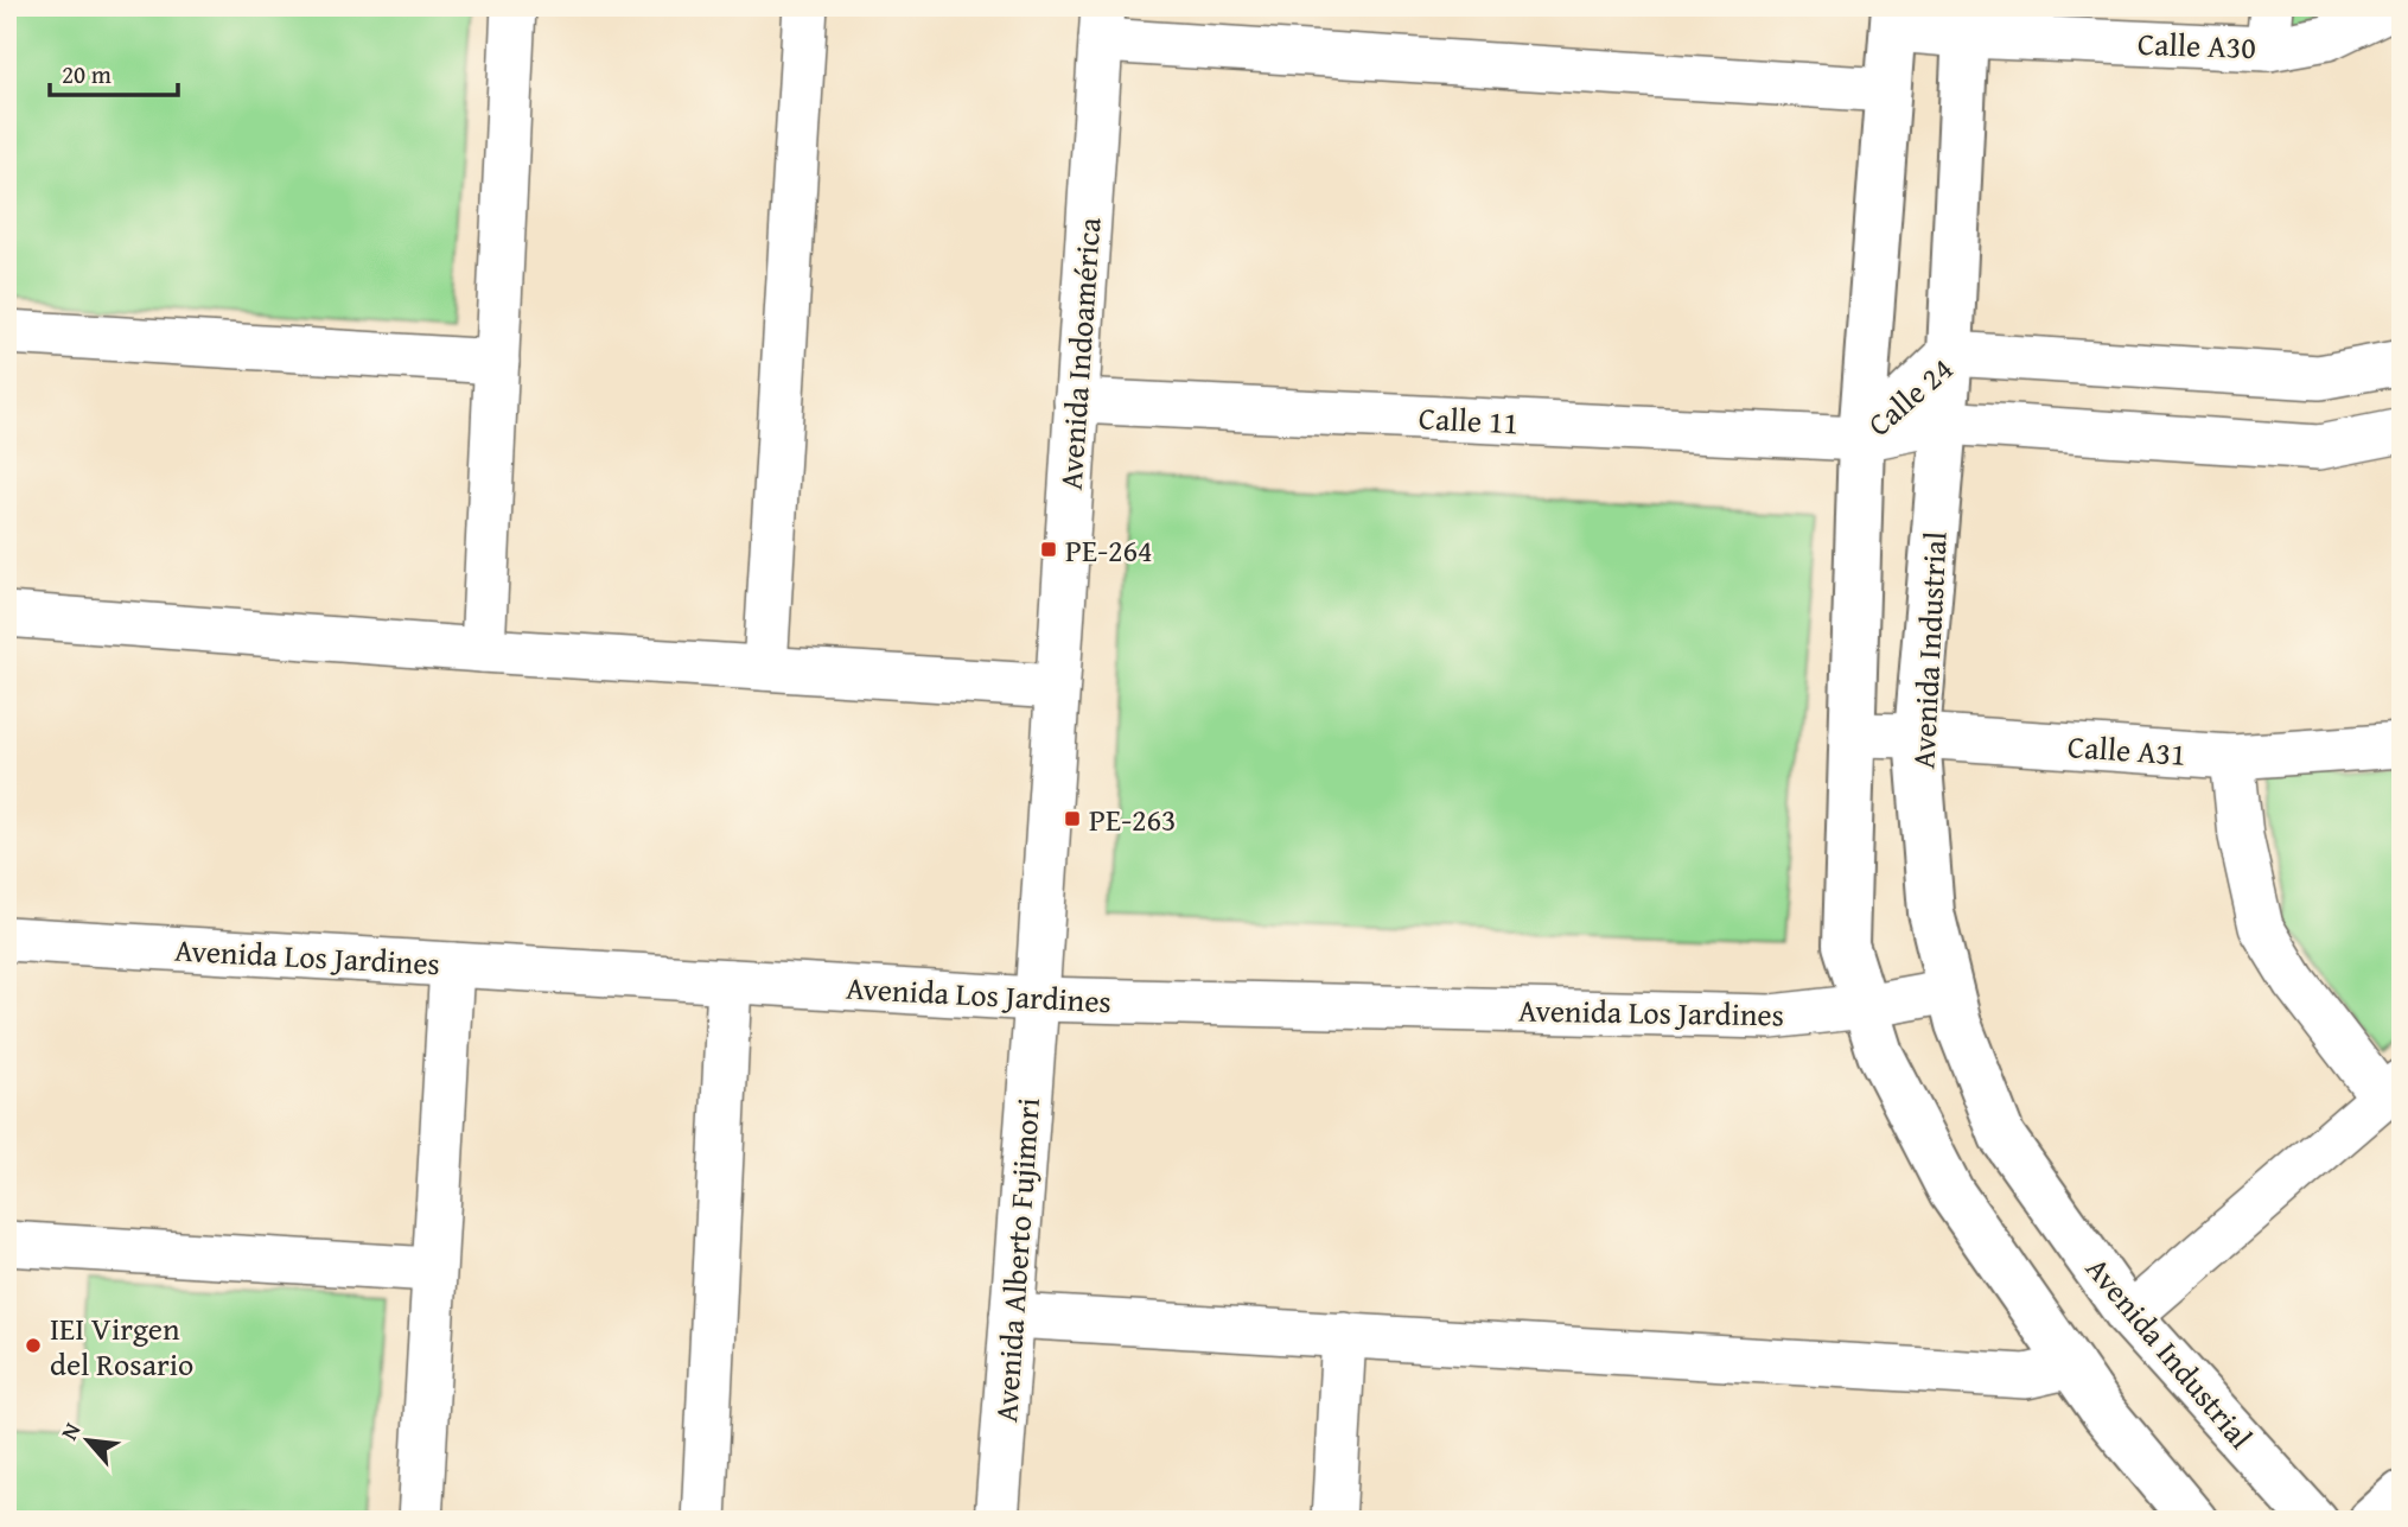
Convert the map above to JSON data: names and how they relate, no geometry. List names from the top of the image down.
{
  "streets": {
    "main road": ["Avenida Industrial"],
    "street": [
      "Calle A30",
      "Avenida Indoamérica",
      "Calle 24",
      "Calle 11",
      "Calle A31",
      "Avenida Los Jardines",
      "Avenida Alberto Fujimori"
    ]
  },
  "crossings": [
    ["Calle A30", "Avenida Industrial"],
    ["Avenida Indoamérica", "Calle 11"],
    ["Avenida Indoamérica", "Avenida Los Jardines"],
    ["Avenida Indoamérica", "Avenida Alberto Fujimori"],
    ["Calle 24", "Calle 11"],
    ["Calle 24", "Avenida Industrial"],
    ["Avenida Industrial", "Calle A31"],
    ["Avenida Industrial", "Avenida Los Jardines"],
    ["Avenida Los Jardines", "Avenida Alberto Fujimori"]
  ],
  "places": {
    "transit": ["PE-264", "PE-263"],
    "other": ["IEI Virgen del Rosario"]
  },
  "scale_bar": "20 m",
  "north": "top left"
}
